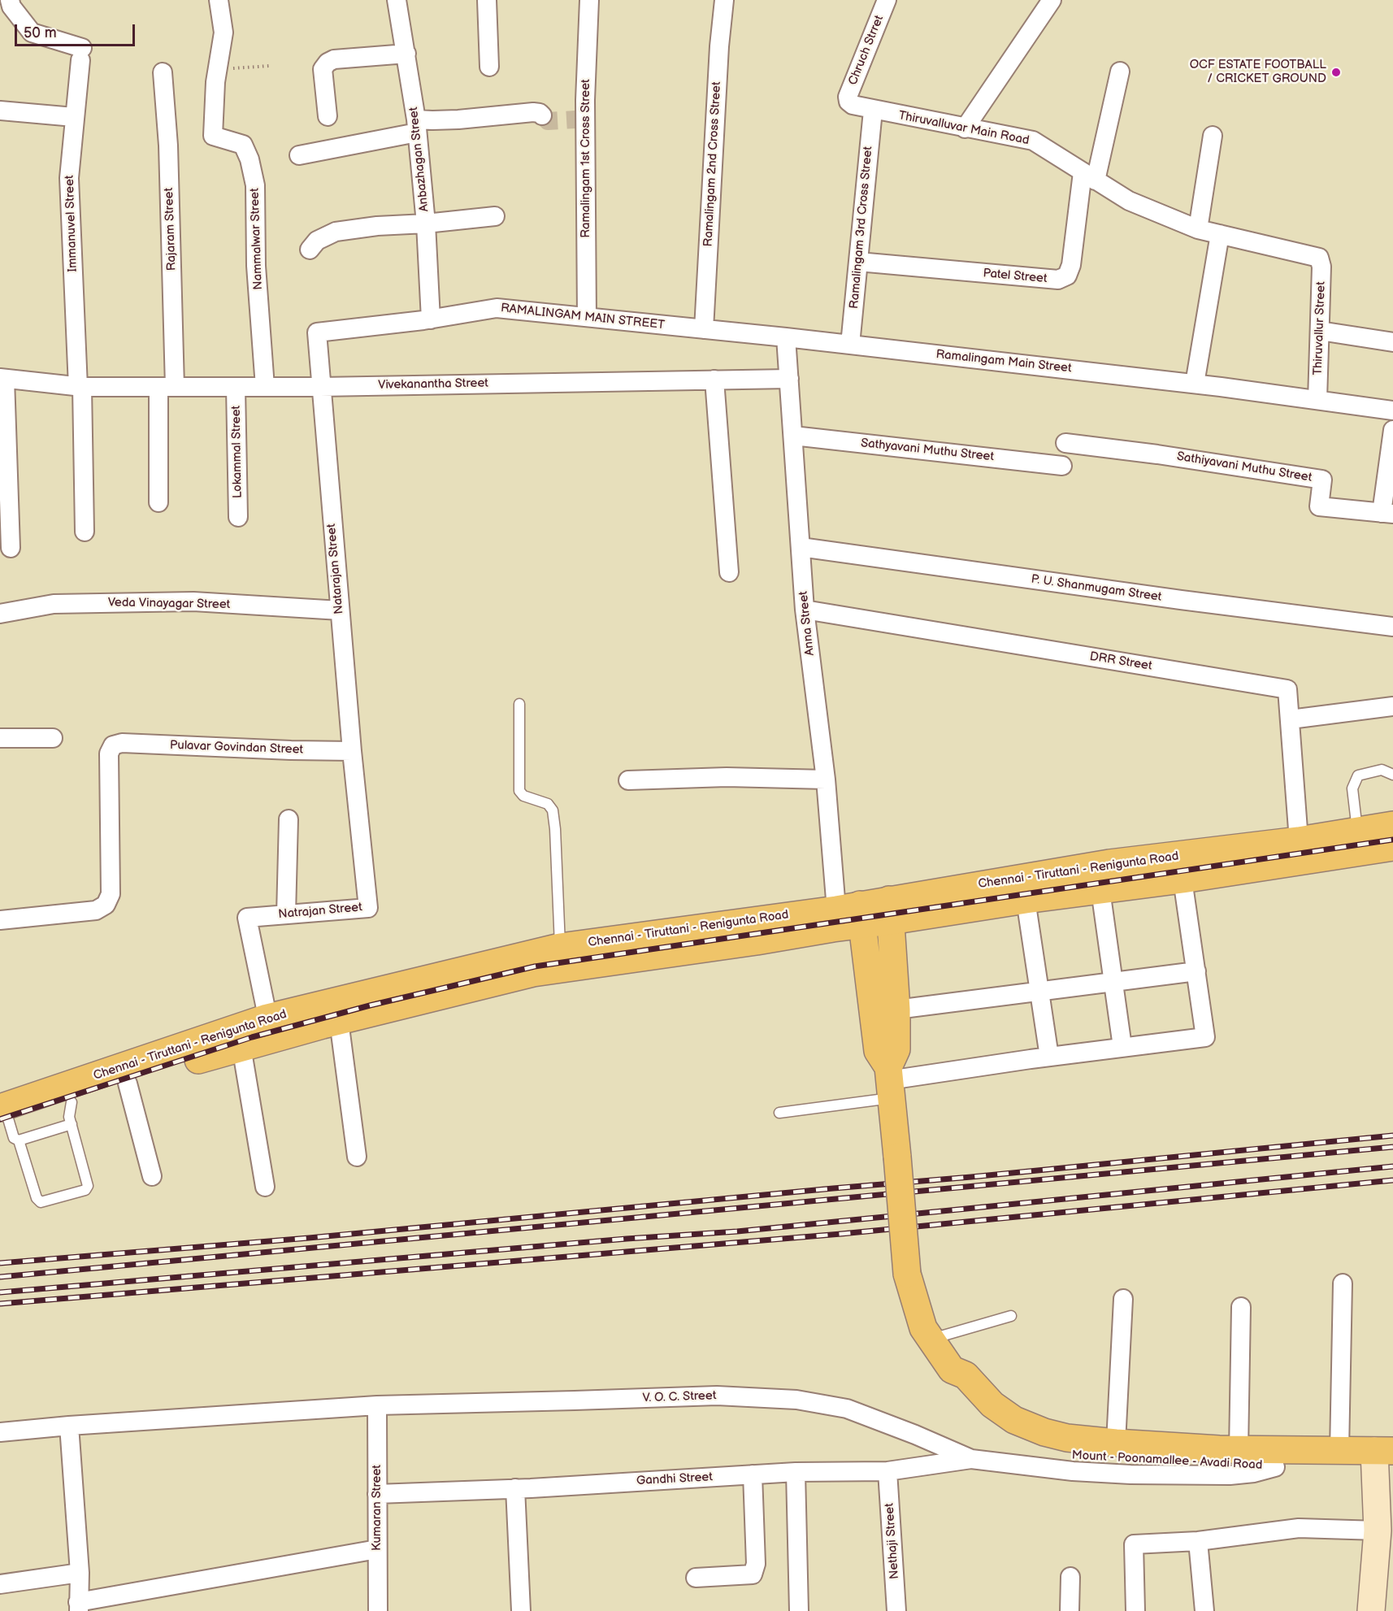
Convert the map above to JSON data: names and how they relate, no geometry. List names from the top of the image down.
{
  "streets": {
    "main road": ["Chennai - Tiruttani - Renigunta Road", "Mount - Poonamallee - Avadi Road"],
    "street": [
      "Chruch Strret",
      "Thiruvalluvar Main Road",
      "Ramalingam 1st Cross Street",
      "Anbazhagan Street",
      "Ramalingam 2nd Cross Street",
      "Immanuvel Street",
      "Ramalingam 3rd Cross Street",
      "Rajaram Street",
      "Nammalwar Street",
      "Patel Street",
      "RAMALINGAM MAIN STREET",
      "Thiruvallur Street",
      "Ramalingam Main Street",
      "Vivekanantha Street",
      "Sathyavani Muthu Street",
      "Lokammal Street",
      "Sathiyavani Muthu Street",
      "Natarajan Street",
      "P. U. Shanmugam Street",
      "Veda Vinayagar Street",
      "Anna Street",
      "DRR Street",
      "Pulavar Govindan Street",
      "Natrajan Street",
      "V. O. C. Street",
      "Gandhi Street",
      "Kumaran Street",
      "Nethaji Street"
    ]
  },
  "crossings": [
    ["Chruch Strret", "Thiruvalluvar Main Road"],
    ["Thiruvalluvar Main Road", "Ramalingam 3rd Cross Street"],
    ["Thiruvalluvar Main Road", "Patel Street"],
    ["Thiruvalluvar Main Road", "Thiruvallur Street"],
    ["Ramalingam 1st Cross Street", "RAMALINGAM MAIN STREET"],
    ["Anbazhagan Street", "RAMALINGAM MAIN STREET"],
    ["Ramalingam 2nd Cross Street", "RAMALINGAM MAIN STREET"],
    ["Immanuvel Street", "Vivekanantha Street"],
    ["Ramalingam 3rd Cross Street", "Patel Street"],
    ["Ramalingam 3rd Cross Street", "Ramalingam Main Street"],
    ["Rajaram Street", "Vivekanantha Street"],
    ["Nammalwar Street", "Vivekanantha Street"],
    ["RAMALINGAM MAIN STREET", "Ramalingam Main Street"],
    ["RAMALINGAM MAIN STREET", "Vivekanantha Street"],
    ["RAMALINGAM MAIN STREET", "Natarajan Street"],
    ["RAMALINGAM MAIN STREET", "Anna Street"],
    ["Thiruvallur Street", "Ramalingam Main Street"],
    ["Ramalingam Main Street", "Anna Street"],
    ["Vivekanantha Street", "Lokammal Street"],
    ["Vivekanantha Street", "Natarajan Street"],
    ["Vivekanantha Street", "Anna Street"],
    ["Sathyavani Muthu Street", "Anna Street"],
    ["Natarajan Street", "Veda Vinayagar Street"],
    ["Natarajan Street", "Pulavar Govindan Street"],
    ["Natarajan Street", "Natrajan Street"],
    ["P. U. Shanmugam Street", "Anna Street"],
    ["Anna Street", "DRR Street"],
    ["Anna Street", "Chennai - Tiruttani - Renigunta Road"],
    ["DRR Street", "Chennai - Tiruttani - Renigunta Road"],
    ["Pulavar Govindan Street", "Natrajan Street"],
    ["Chennai - Tiruttani - Renigunta Road", "Natrajan Street"],
    ["V. O. C. Street", "Gandhi Street"],
    ["V. O. C. Street", "Kumaran Street"],
    ["Gandhi Street", "Kumaran Street"],
    ["Gandhi Street", "Nethaji Street"]
  ],
  "places": ["OCF ESTATE FOOTBALL / CRICKET GROUND"],
  "scale_bar": "50 m"
}
